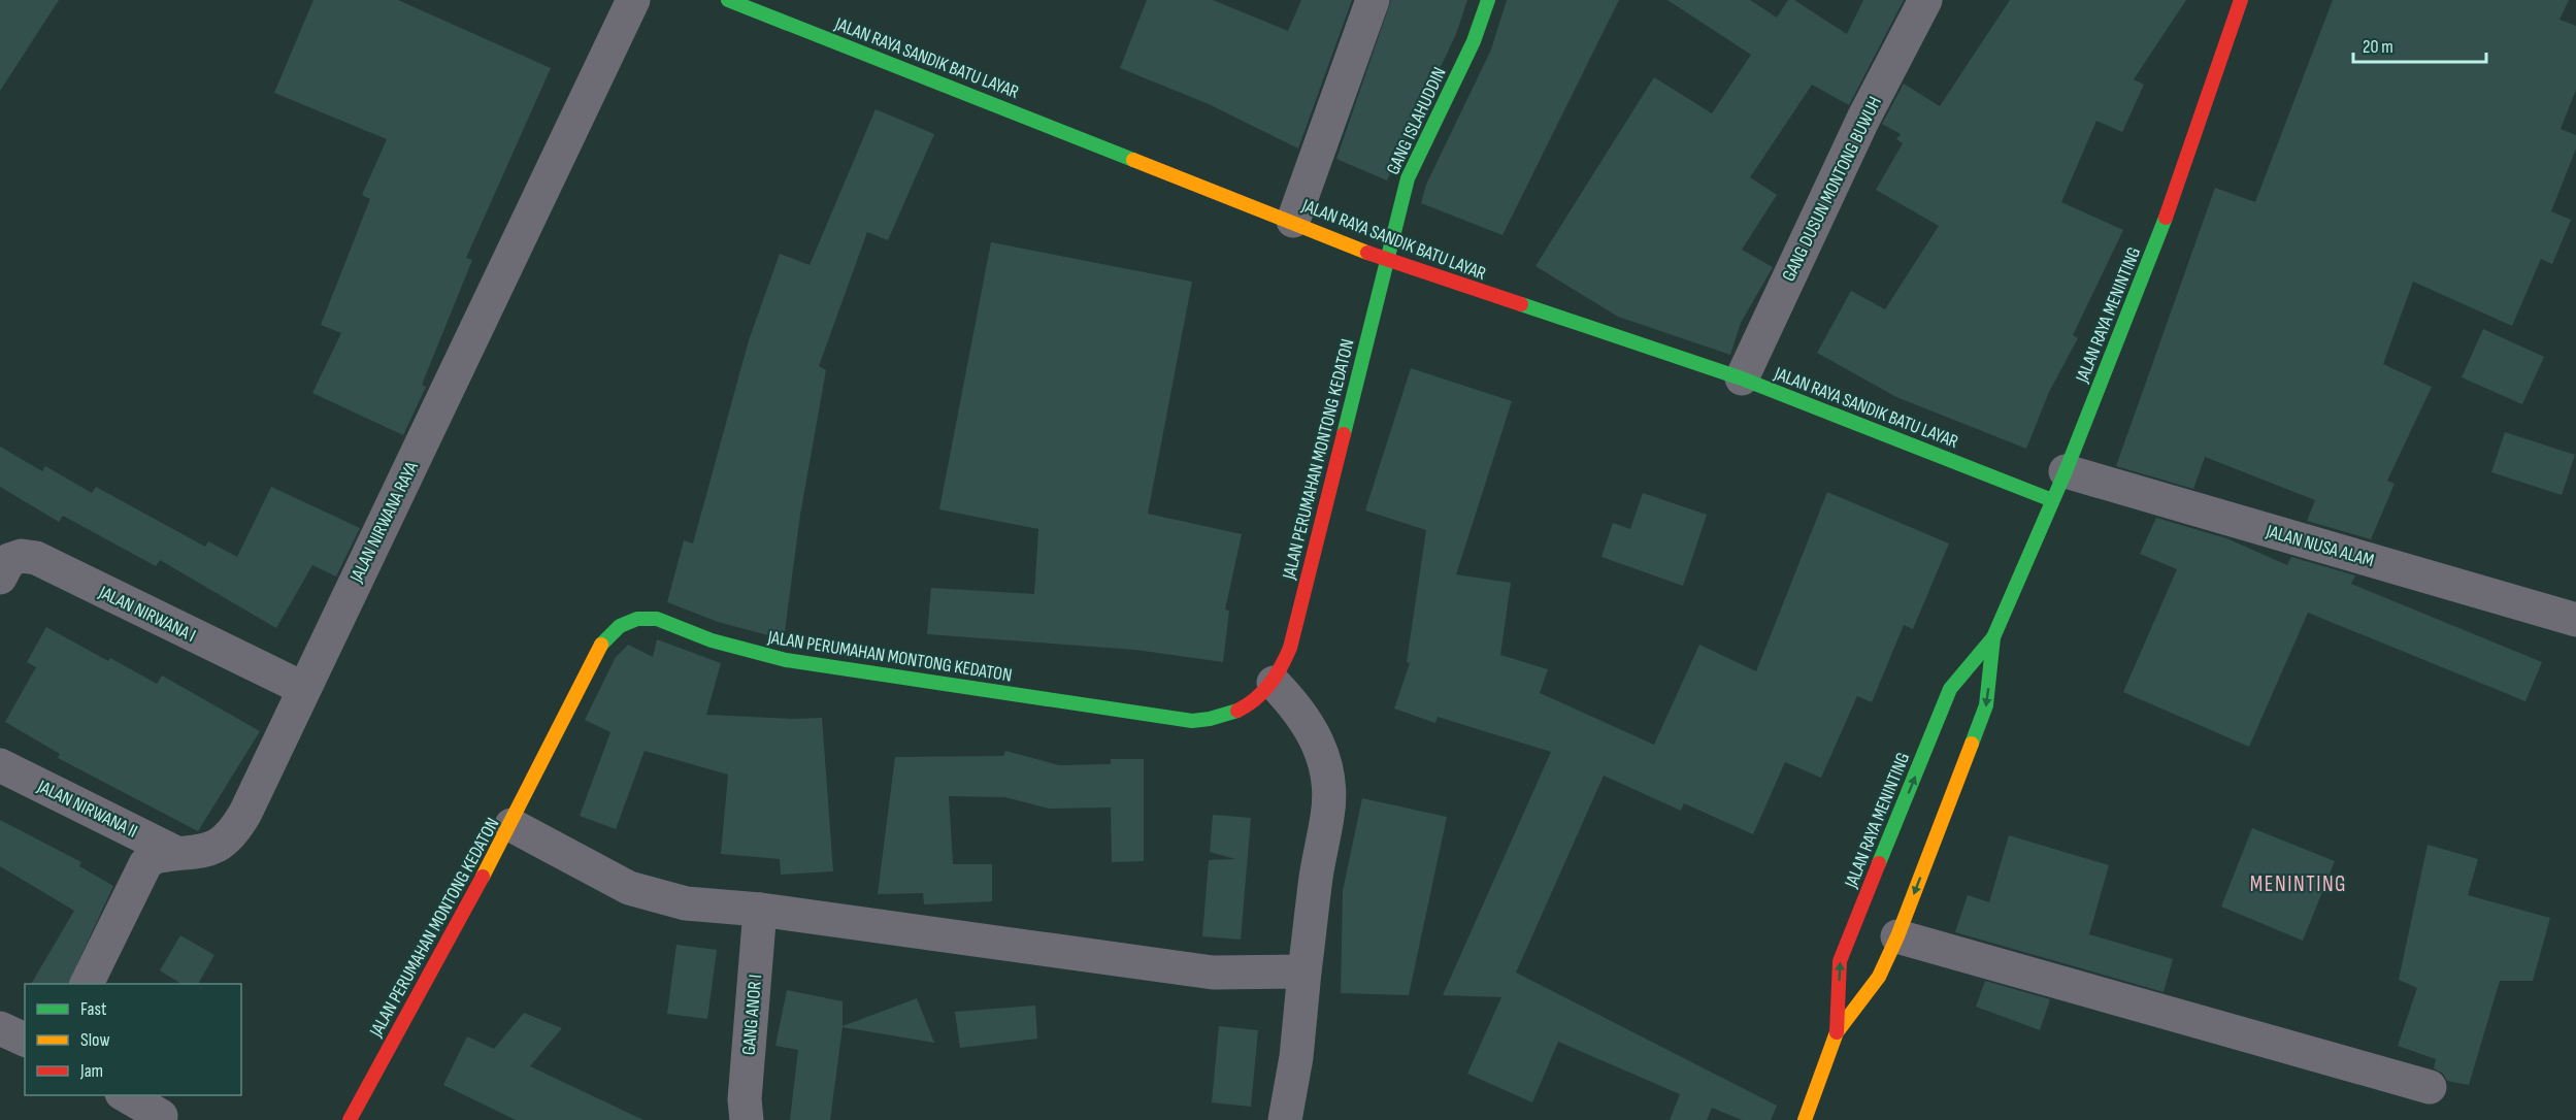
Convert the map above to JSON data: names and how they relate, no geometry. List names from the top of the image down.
{
  "streets": {
    "main road": [
      "JALAN RAYA SANDIK BATU LAYAR",
      "GANG ISLAHUDDIN",
      "JALAN RAYA MENINTING",
      "JALAN PERUMAHAN MONTONG KEDATON"
    ],
    "street": [
      "GANG DUSUN MONTONG BUWUH",
      "JALAN NIRWANA RAYA",
      "JALAN NUSA ALAM",
      "JALAN NIRWANA I",
      "JALAN NIRWANA II",
      "GANG ANOR I"
    ]
  },
  "crossings": [
    ["JALAN RAYA SANDIK BATU LAYAR", "GANG ISLAHUDDIN"],
    ["JALAN RAYA SANDIK BATU LAYAR", "GANG DUSUN MONTONG BUWUH"],
    ["JALAN RAYA SANDIK BATU LAYAR", "JALAN RAYA MENINTING"],
    ["JALAN RAYA SANDIK BATU LAYAR", "JALAN PERUMAHAN MONTONG KEDATON"],
    ["JALAN RAYA SANDIK BATU LAYAR", "JALAN NUSA ALAM"],
    ["GANG ISLAHUDDIN", "JALAN PERUMAHAN MONTONG KEDATON"],
    ["JALAN RAYA MENINTING", "JALAN NUSA ALAM"],
    ["JALAN NIRWANA RAYA", "JALAN NIRWANA I"],
    ["JALAN NIRWANA RAYA", "JALAN NIRWANA II"]
  ],
  "districts": ["MENINTING"],
  "legend": ["Fast", "Slow", "Jam"],
  "scale_bar": "20 m"
}
